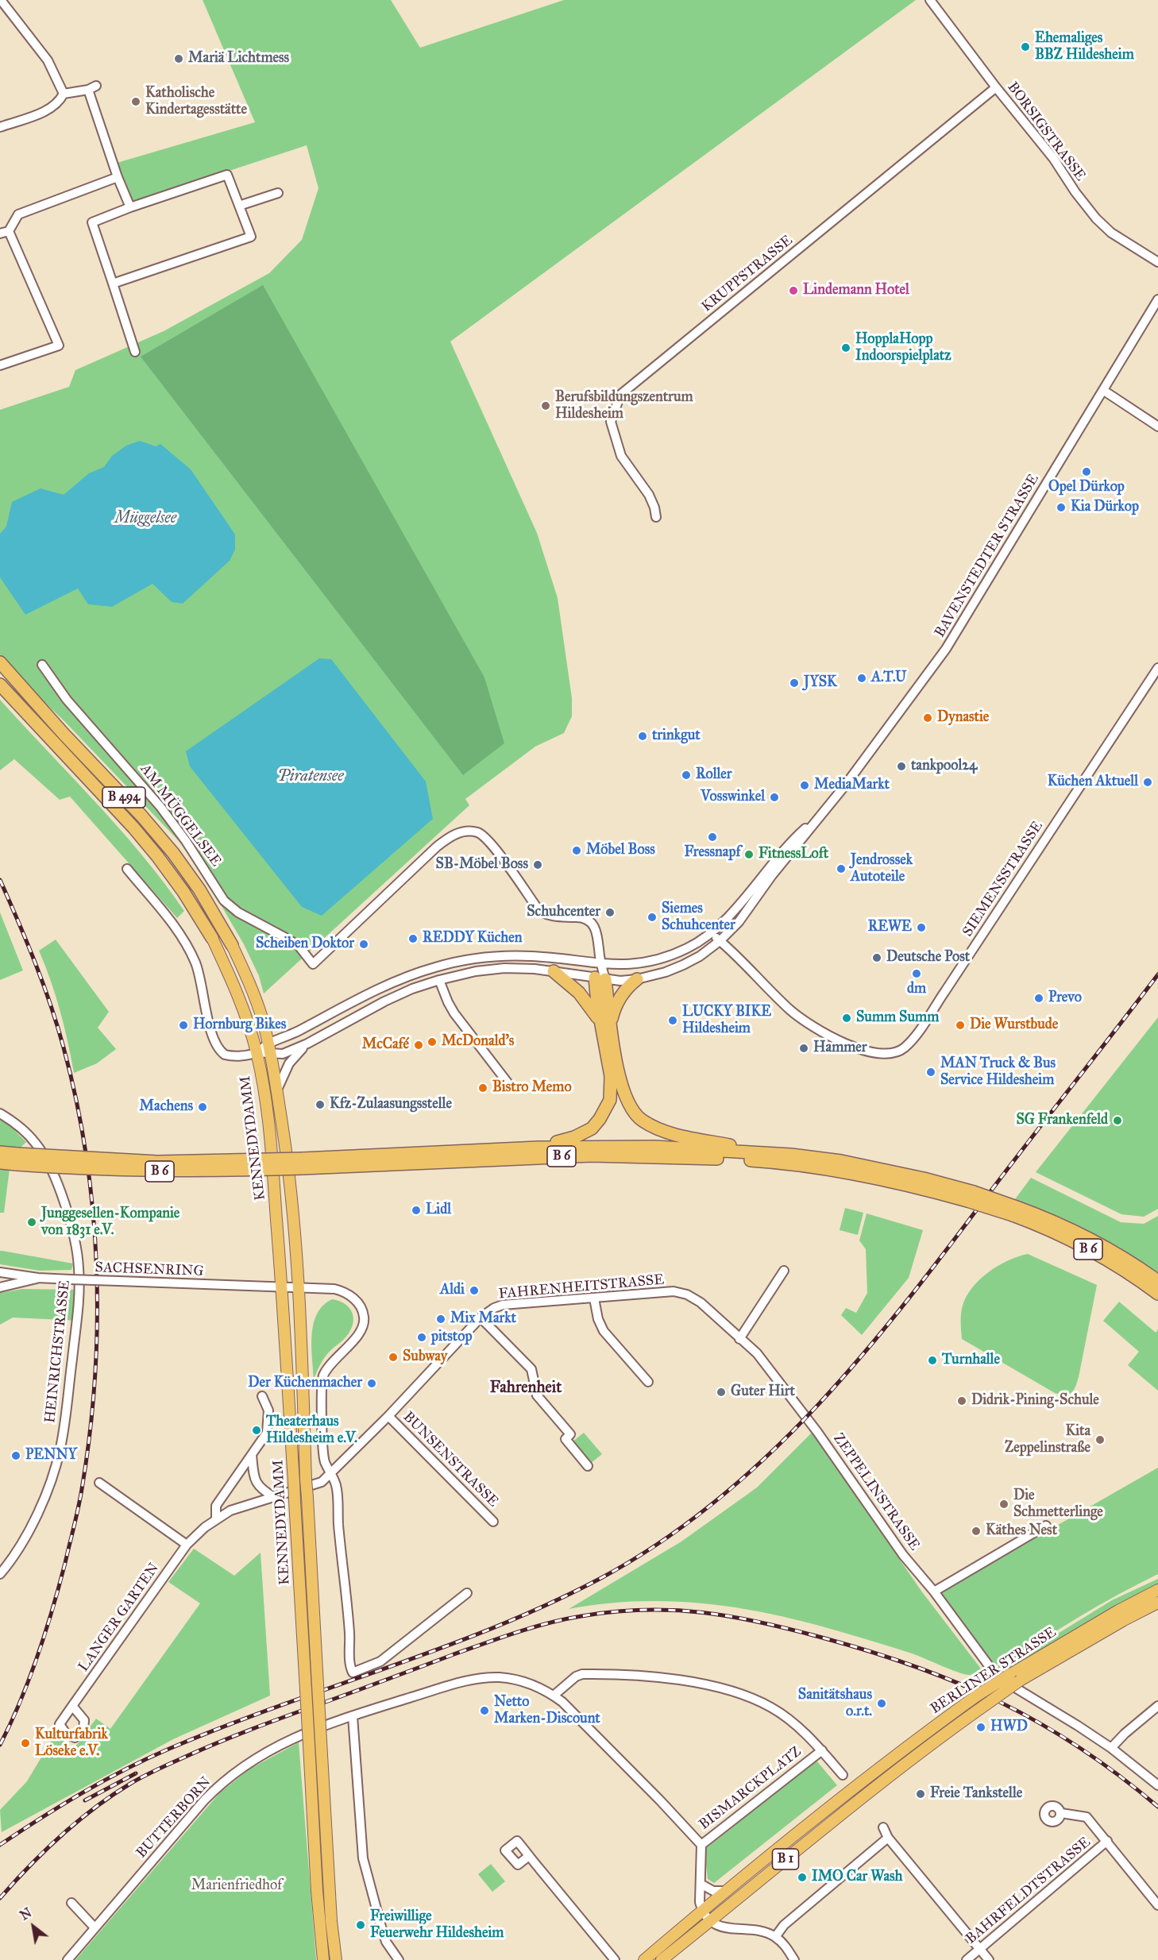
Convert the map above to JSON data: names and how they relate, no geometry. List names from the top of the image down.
{
  "streets": {
    "highway": ["B 494", "B 6"],
    "main road": ["KENNEDYDAMM", "BERLINER STRASSE", "B 1"],
    "street": [
      "BORSIGSTRASSE",
      "KRUPPSTRASSE",
      "BAVENSTEDTER STRASSE",
      "AM MÜGGELSEE",
      "SIEMENSSTRASSE",
      "SACHSENRING",
      "FAHRENHEITSTRASSE",
      "HEINRICHSTRASSE",
      "BUNSENSTRASSE",
      "ZEPPELINSTRASSE",
      "LANGER GARTEN",
      "BISMARCKPLATZ",
      "BUTTERBORN",
      "BAHRFELDTSTRASSE"
    ]
  },
  "crossings": [
    ["BORSIGSTRASSE", "KRUPPSTRASSE"],
    ["BAVENSTEDTER STRASSE", "B 494"],
    ["BAVENSTEDTER STRASSE", "AM MÜGGELSEE"],
    ["BAVENSTEDTER STRASSE", "SIEMENSSTRASSE"],
    ["BAVENSTEDTER STRASSE", "KENNEDYDAMM"],
    ["B 494", "KENNEDYDAMM"],
    ["KENNEDYDAMM", "SACHSENRING"],
    ["SACHSENRING", "FAHRENHEITSTRASSE"],
    ["SACHSENRING", "LANGER GARTEN"],
    ["FAHRENHEITSTRASSE", "BUNSENSTRASSE"],
    ["FAHRENHEITSTRASSE", "ZEPPELINSTRASSE"],
    ["FAHRENHEITSTRASSE", "LANGER GARTEN"],
    ["BERLINER STRASSE", "B 1"],
    ["BISMARCKPLATZ", "BUTTERBORN"],
    ["BISMARCKPLATZ", "B 1"]
  ],
  "districts": ["Fahrenheit"],
  "water": ["Müggelsee", "Piratensee"],
  "parks": ["Marienfriedhof"],
  "places": [
    "Ehemaliges BBZ Hildesheim",
    "Mariä Lichtmess",
    "Katholische Kindertagesstätte",
    "Lindemann Hotel",
    "HopplaHopp Indoorspielplatz",
    "Berufsbildungszentrum Hildesheim",
    "Opel Dürkop",
    "Kia Dürkop",
    "A.T.U",
    "JYSK",
    "Dynastie",
    "trinkgut",
    "tankpool24",
    "Roller",
    "Küchen Aktuell",
    "MediaMarkt",
    "Vosswinkel",
    "Fressnapf",
    "Möbel Boss",
    "FitnessLoft",
    "SB-Möbel Boss",
    "Jendrossek Autoteile",
    "Schuhcenter",
    "Siemes Schuhcenter",
    "REWE",
    "REDDY Küchen",
    "Scheiben Doktor",
    "Deutsche Post",
    "dm",
    "Prevo",
    "Summ Summ",
    "LUCKY BIKE Hildesheim",
    "Hornburg Bikes",
    "Die Wurstbude",
    "McDonald's",
    "McCafé",
    "Hammer",
    "MAN Truck & Bus Service Hildesheim",
    "Bistro Memo",
    "Kfz-Zulaasungsstelle",
    "Machens",
    "SG Frankenfeld",
    "Lidl",
    "Junggesellen-Kompanie von 1831 e.V.",
    "Aldi",
    "Mix Markt",
    "pitstop",
    "Subway",
    "Turnhalle",
    "Der Küchenmacher",
    "Guter Hirt",
    "Didrik-Pining-Schule",
    "Theaterhaus Hildesheim e.V.",
    "Kita Zeppelinstraße",
    "PENNY",
    "Die Schmetterlinge",
    "Käthes Nest",
    "Sanitätshaus o.r.t.",
    "Netto Marken-Discount",
    "HWD",
    "Kulturfabrik Löseke e.V.",
    "Freie Tankstelle",
    "IMO Car Wash",
    "Freiwillige Feuerwehr Hildesheim"
  ],
  "north": "top left"
}
